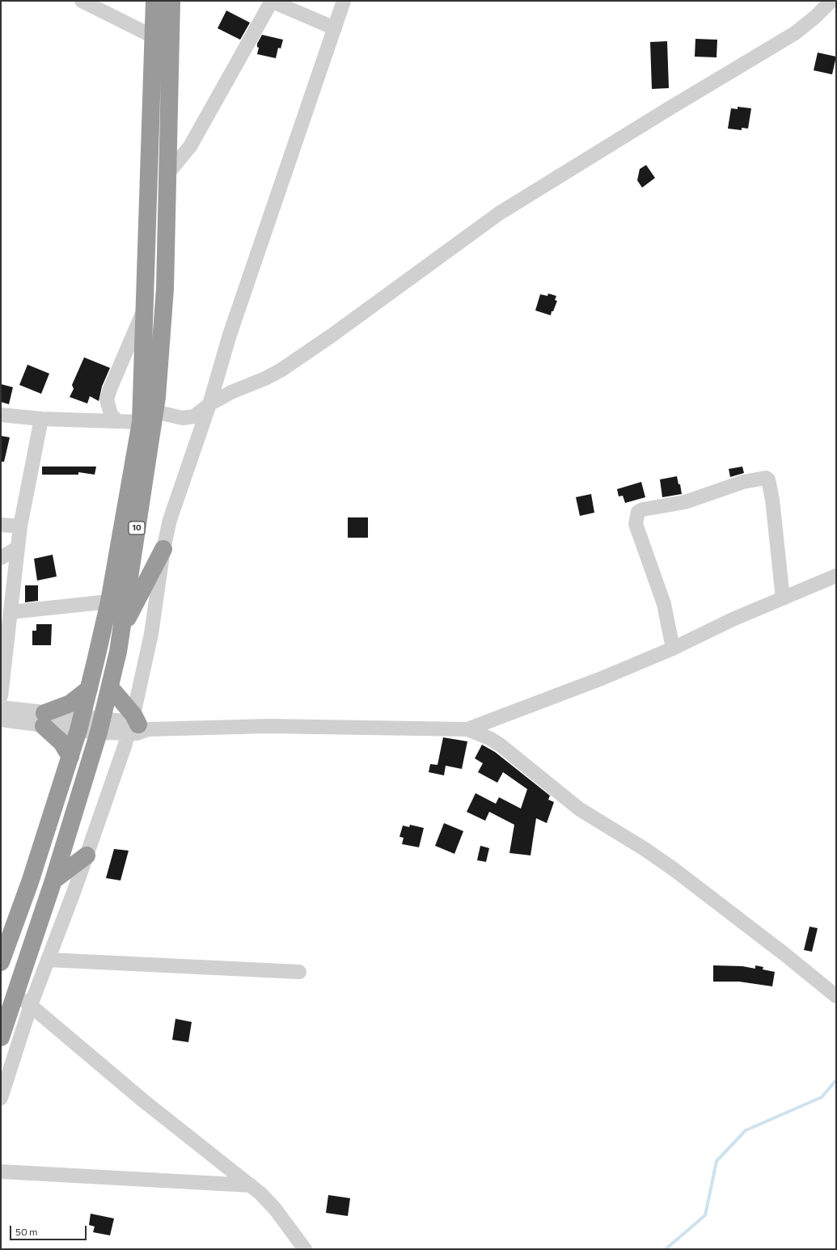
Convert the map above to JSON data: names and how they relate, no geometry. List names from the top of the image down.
{
  "streets": {
    "highway": ["10"]
  },
  "scale_bar": "50 m"
}
